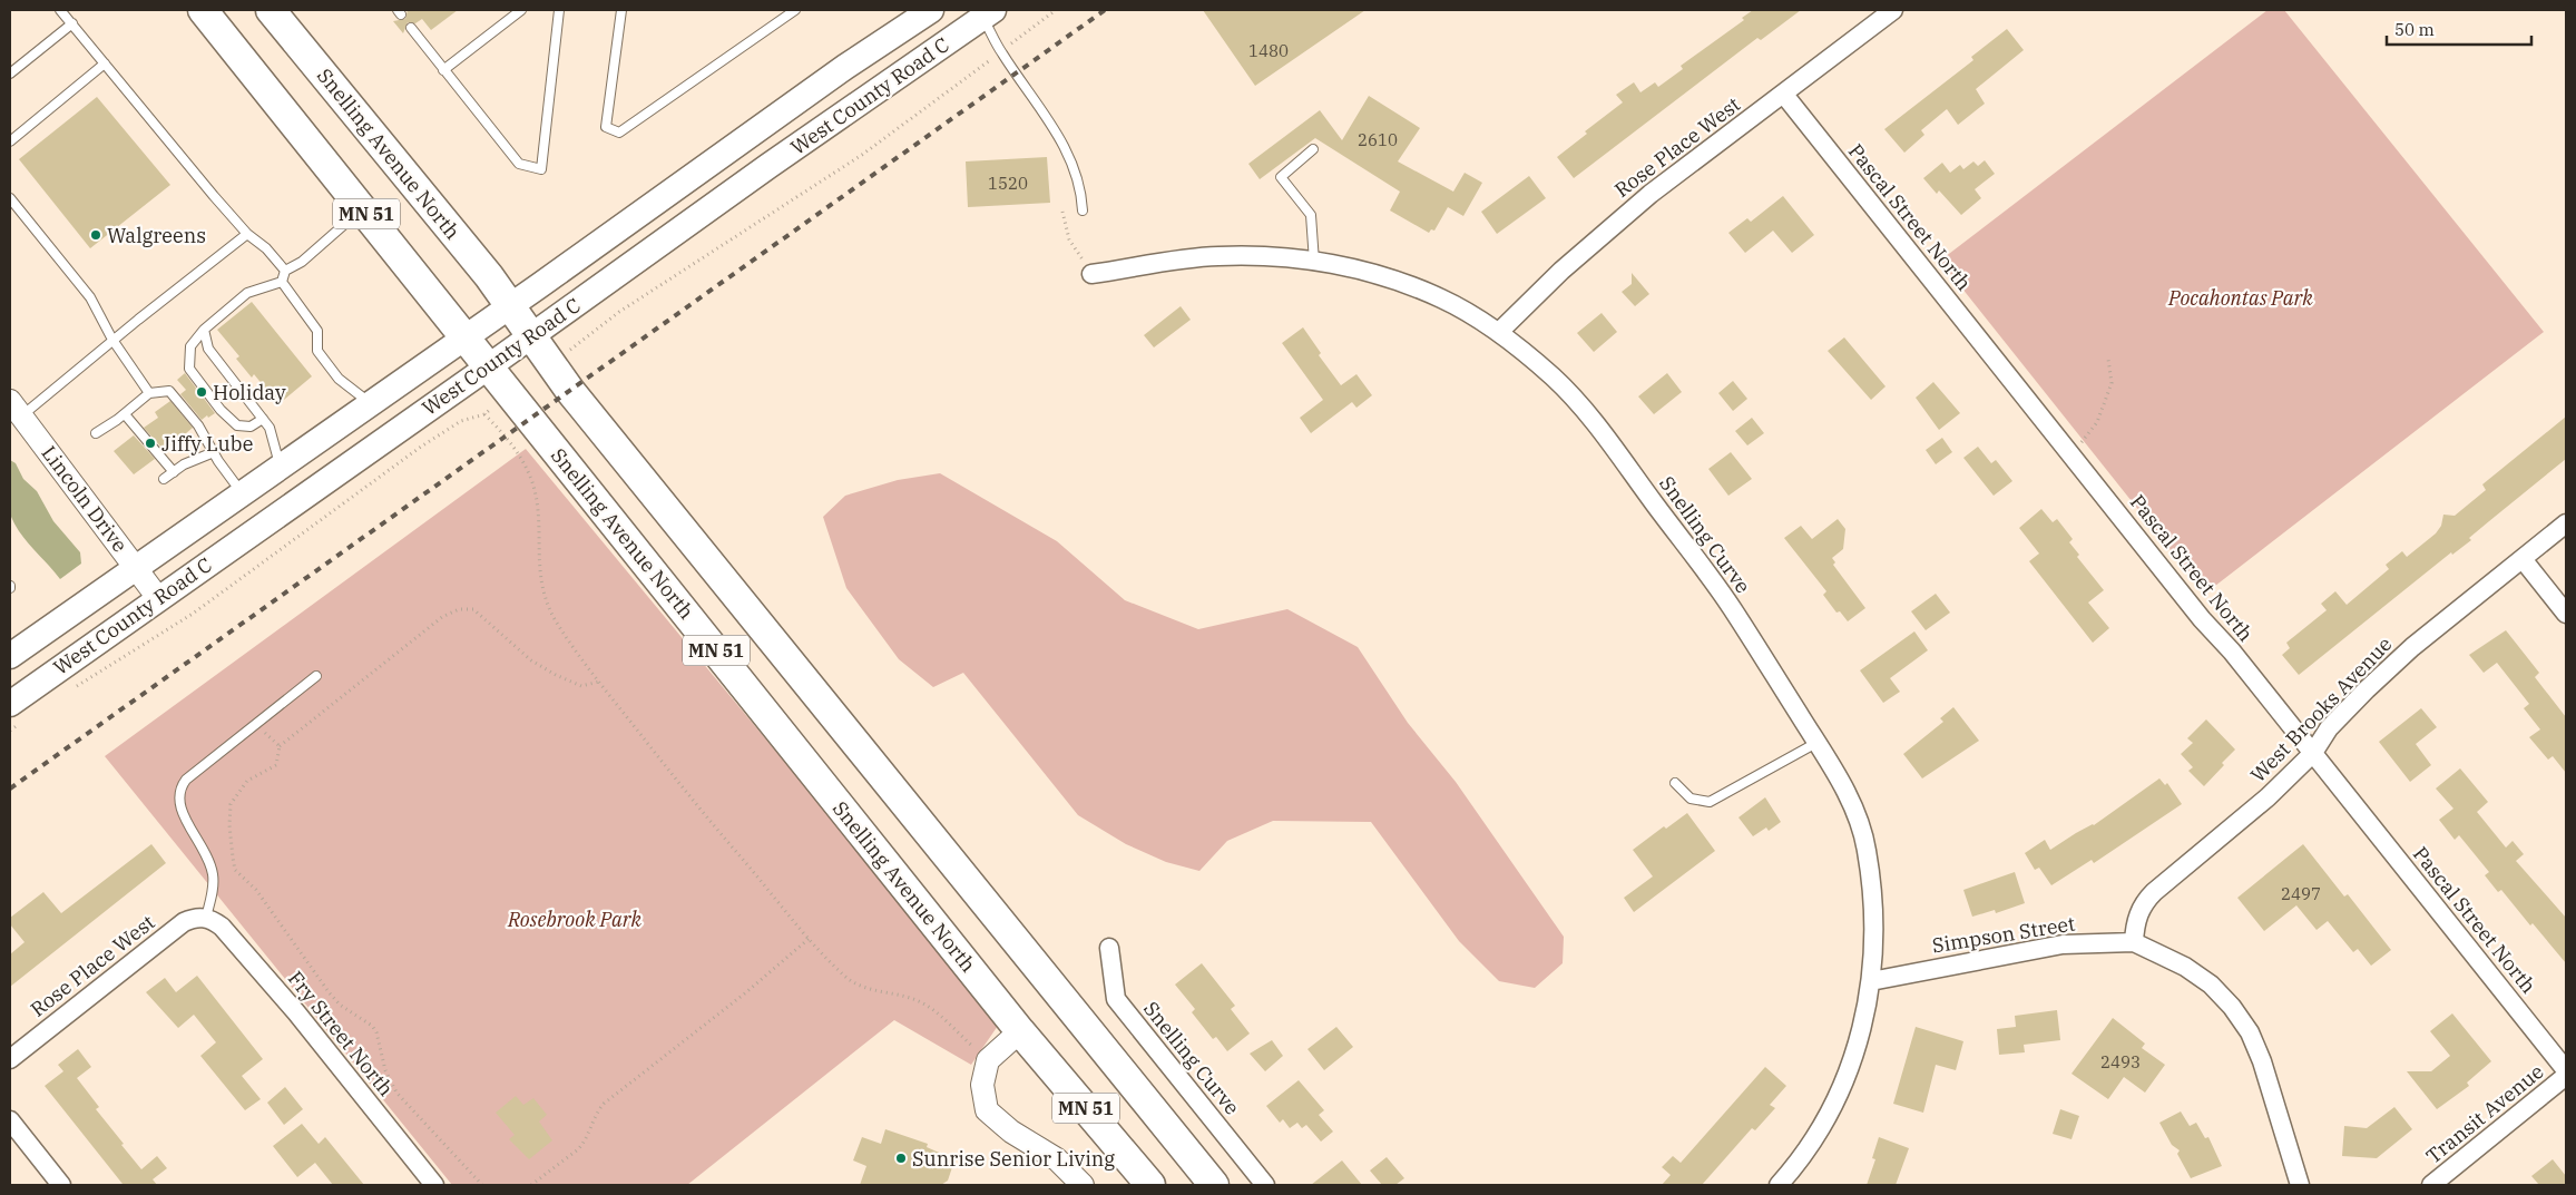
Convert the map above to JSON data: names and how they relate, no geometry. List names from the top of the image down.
{
  "streets": {
    "highway": ["Snelling Avenue North", "MN 51"],
    "main road": ["West County Road C"],
    "street": [
      "Rose Place West",
      "Pascal Street North",
      "Lincoln Drive",
      "Snelling Curve",
      "West Brooks Avenue",
      "Simpson Street",
      "Fry Street North",
      "Transit Avenue"
    ]
  },
  "crossings": [
    ["West County Road C", "Snelling Avenue North"],
    ["West County Road C", "Lincoln Drive"],
    ["Rose Place West", "Pascal Street North"],
    ["Rose Place West", "Snelling Curve"],
    ["Rose Place West", "Fry Street North"],
    ["Pascal Street North", "West Brooks Avenue"],
    ["Snelling Curve", "Simpson Street"],
    ["West Brooks Avenue", "Simpson Street"]
  ],
  "parks": ["Pocahontas Park", "Rosebrook Park"],
  "places": [
    "Walgreens",
    "Holiday",
    "Jiffy Lube",
    "Sunrise Senior Living"
  ],
  "house_numbers": [
    "1480",
    "2610",
    "1520",
    "2497",
    "2493"
  ],
  "scale_bar": "50 m"
}
